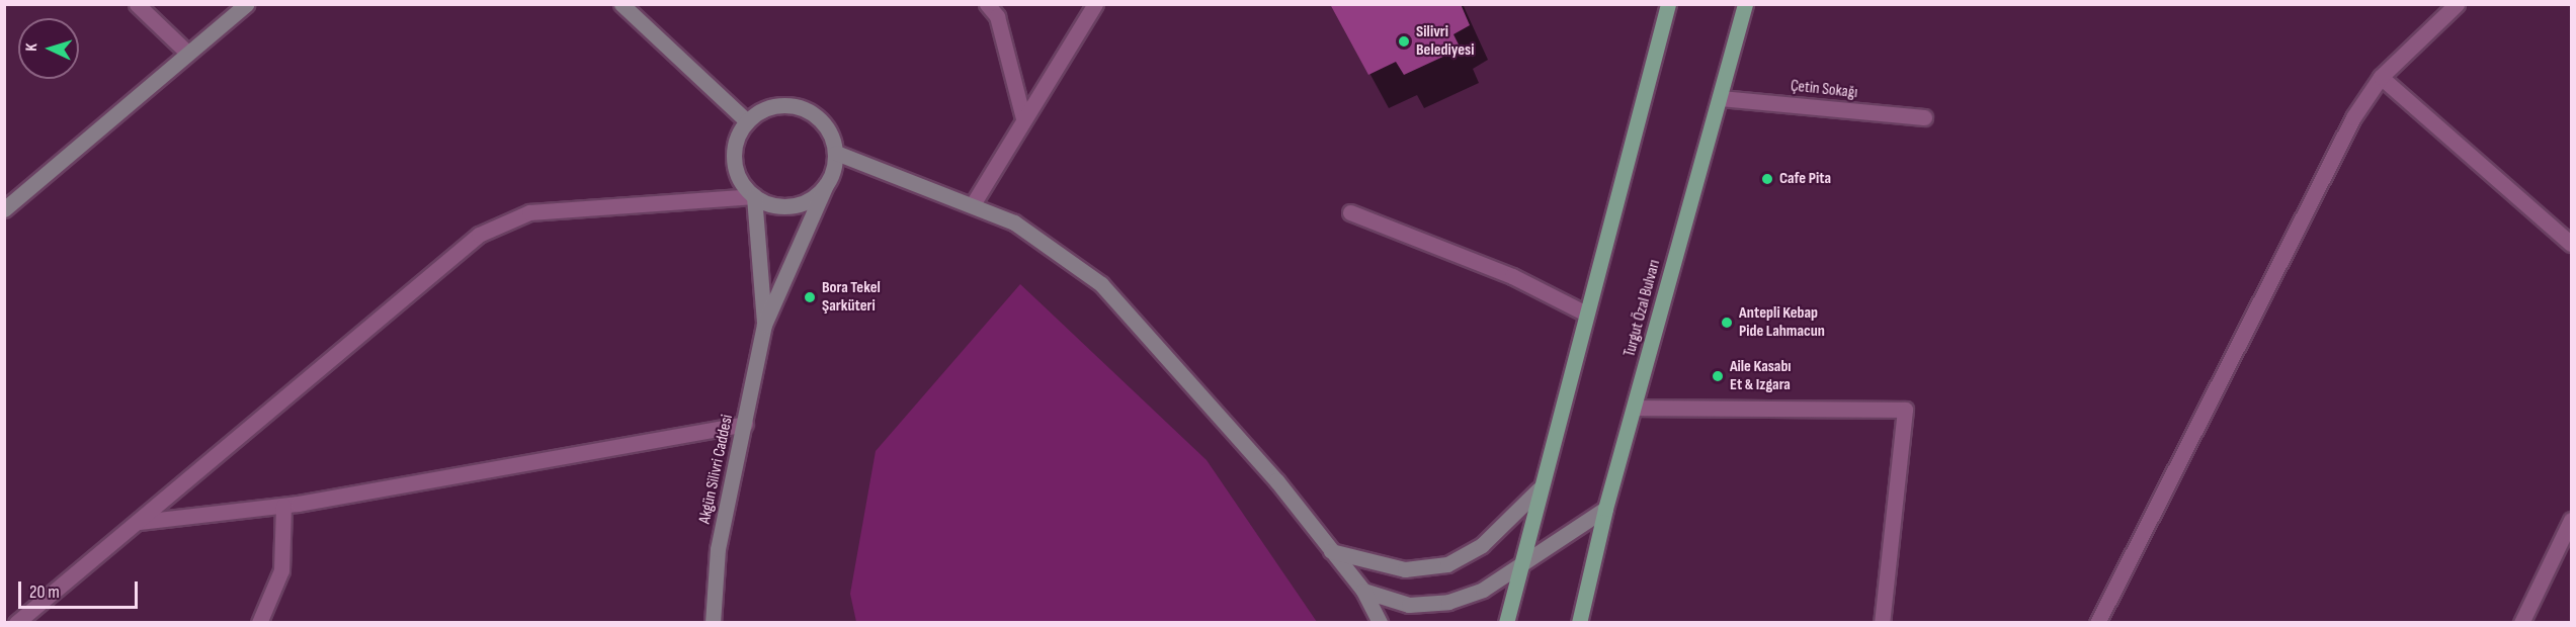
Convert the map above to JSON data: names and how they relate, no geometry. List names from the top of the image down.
{
  "streets": {
    "main road": ["Turgut Özal Bulvarı", "Akgün Silivri Caddesi"],
    "street": ["Çetin Sokağı"]
  },
  "crossings": [
    ["Çetin Sokağı", "Turgut Özal Bulvarı"]
  ],
  "places": [
    "Silivri Belediyesi",
    "Cafe Pita",
    "Bora Tekel Şarküteri",
    "Antepli Kebap Pide Lahmacun",
    "Aile Kasabı Et & Izgara"
  ],
  "scale_bar": "20 m",
  "north": "left"
}
